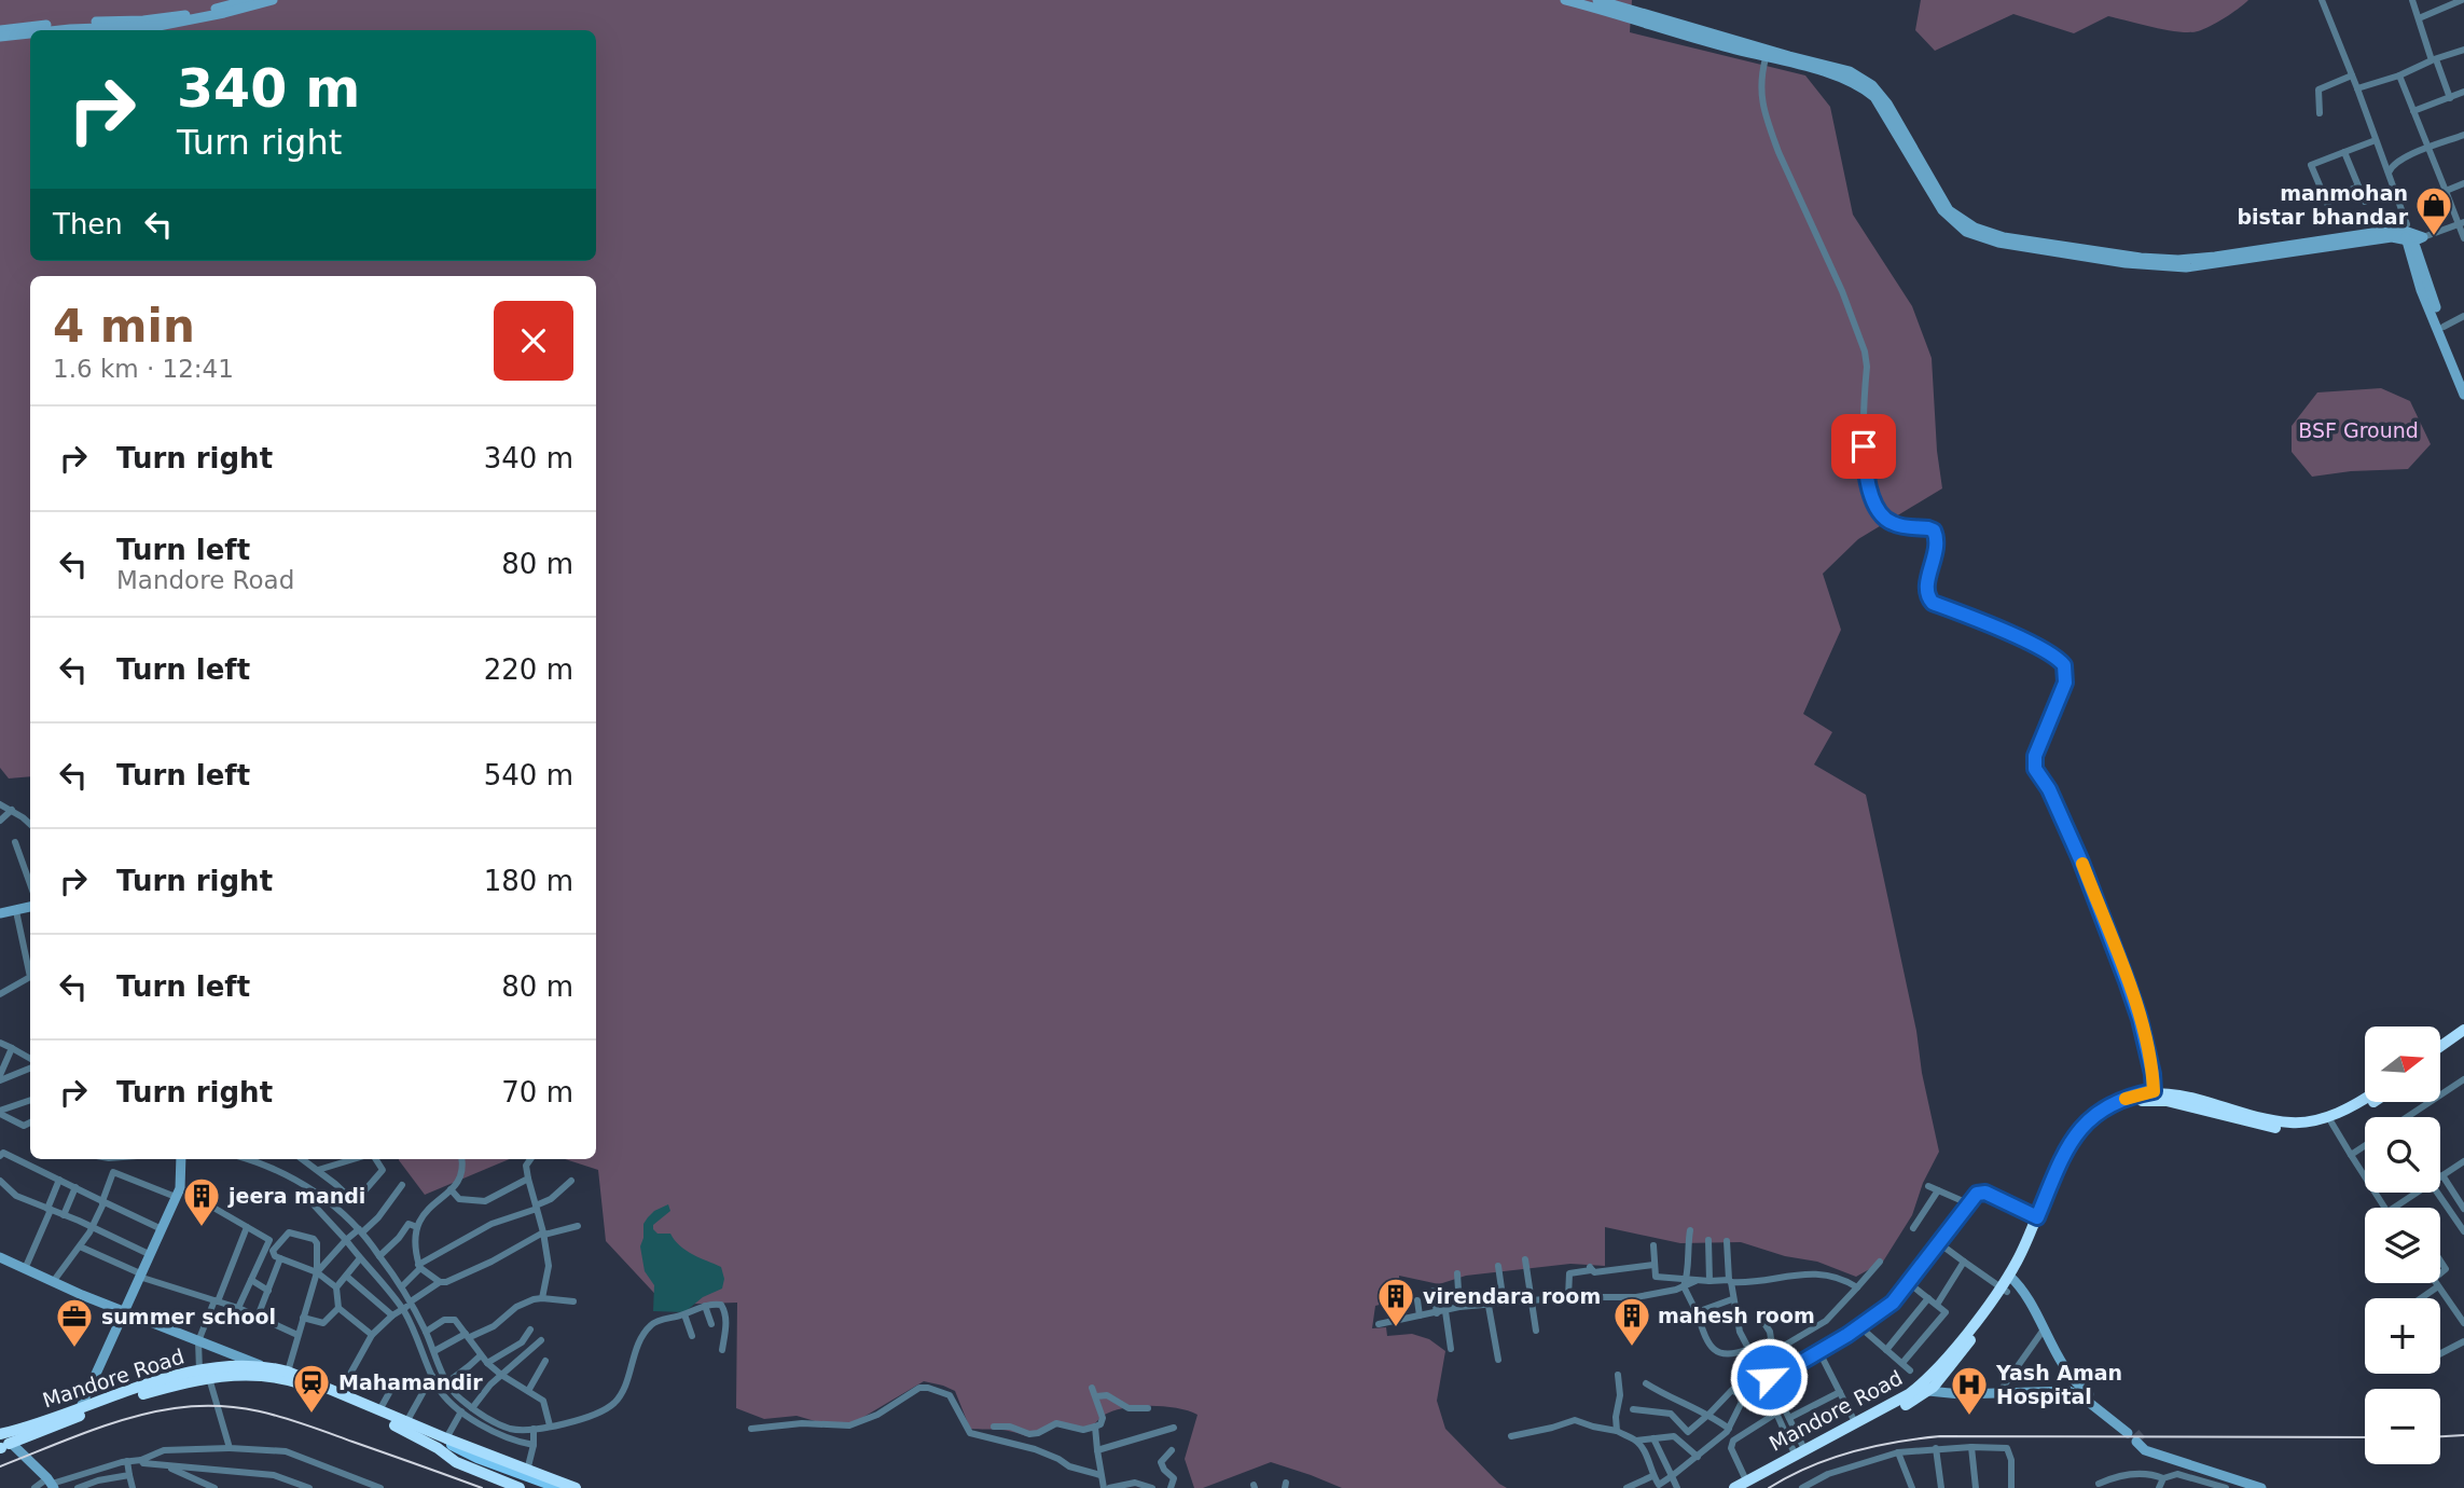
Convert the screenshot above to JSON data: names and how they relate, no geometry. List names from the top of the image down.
{
  "streets": {
    "highway": ["Mandore Road"]
  },
  "parks": ["BSF Ground"],
  "places": {
    "shop": ["manmohan bistar bhandar"],
    "building": ["jeera mandi", "virendara room", "mahesh room"],
    "office": ["summer school"],
    "station": ["Mahamandir"],
    "hospital": ["Yash Aman Hospital"]
  },
  "north": "right",
  "page": {
    "turn": ["340 m", "Turn right"],
    "then": "Then",
    "heading": ["4 min", "1.6 km · 12:41"],
    "list": [
      {
        "name": "Turn right",
        "value": "340 m"
      },
      {
        "name": "Turn left",
        "note": "Mandore Road",
        "value": "80 m"
      },
      {
        "name": "Turn left",
        "value": "220 m"
      },
      {
        "name": "Turn left",
        "value": "540 m"
      },
      {
        "name": "Turn right",
        "value": "180 m"
      },
      {
        "name": "Turn left",
        "value": "80 m"
      },
      {
        "name": "Turn right",
        "value": "70 m"
      }
    ],
    "map_buttons": ["+", "−"]
  }
}
